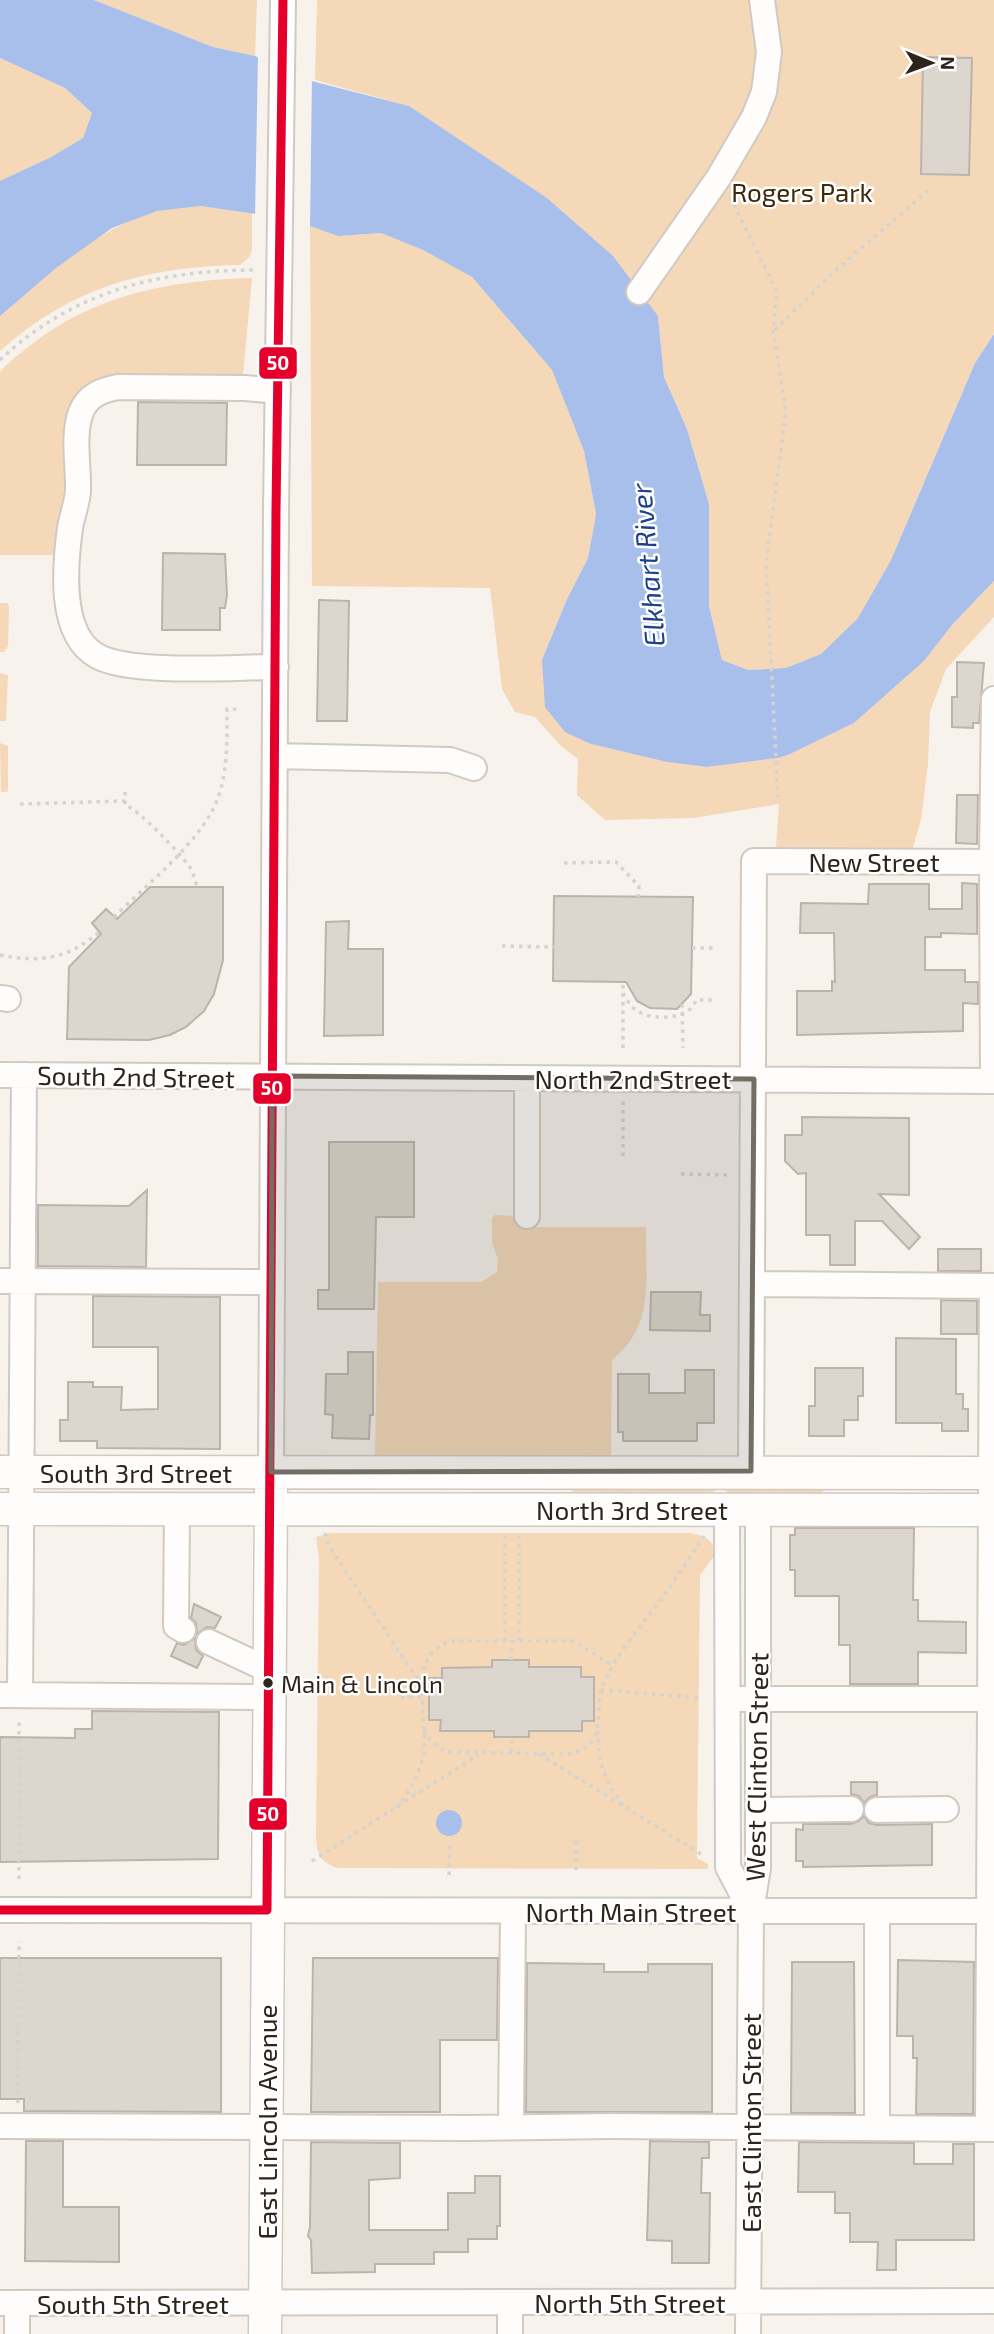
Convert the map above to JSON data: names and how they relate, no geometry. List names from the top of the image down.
{
  "streets": {
    "main road": ["South 3rd Street", "North 3rd Street", "East Lincoln Avenue"],
    "street": [
      "New Street",
      "South 2nd Street",
      "North 2nd Street",
      "West Clinton Street",
      "North Main Street",
      "East Clinton Street",
      "North 5th Street",
      "South 5th Street"
    ]
  },
  "crossings": [
    ["New Street", "North 2nd Street"],
    ["South 2nd Street", "North 2nd Street"],
    ["South 3rd Street", "North 3rd Street"],
    ["South 3rd Street", "East Lincoln Avenue"],
    ["North 3rd Street", "West Clinton Street"],
    ["North 3rd Street", "East Lincoln Avenue"],
    ["West Clinton Street", "North Main Street"],
    ["West Clinton Street", "East Clinton Street"],
    ["North Main Street", "East Lincoln Avenue"],
    ["North Main Street", "East Clinton Street"],
    ["East Lincoln Avenue", "North 5th Street"],
    ["East Lincoln Avenue", "South 5th Street"],
    ["East Clinton Street", "North 5th Street"],
    ["North 5th Street", "South 5th Street"]
  ],
  "water": ["Elkhart River"],
  "parks": ["Rogers Park"],
  "places": ["Main & Lincoln"],
  "lines": ["transit line 50"],
  "north": "right"
}
